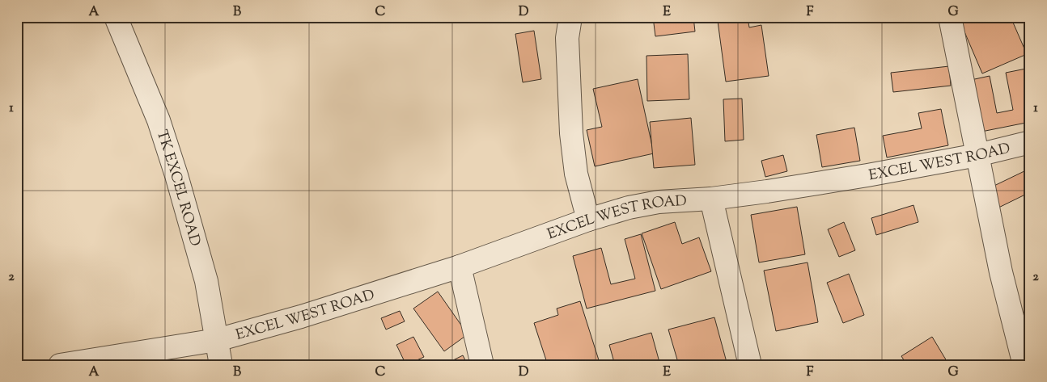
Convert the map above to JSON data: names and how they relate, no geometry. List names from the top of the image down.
{
  "streets": {
    "street": ["EXCEL WEST ROAD", "TK EXCEL ROAD"]
  },
  "crossings": [
    ["EXCEL WEST ROAD", "TK EXCEL ROAD"]
  ],
  "grid": {
    "columns": [
      "A",
      "B",
      "C",
      "D",
      "E",
      "F",
      "G"
    ],
    "rows": ["1", "2"]
  }
}
